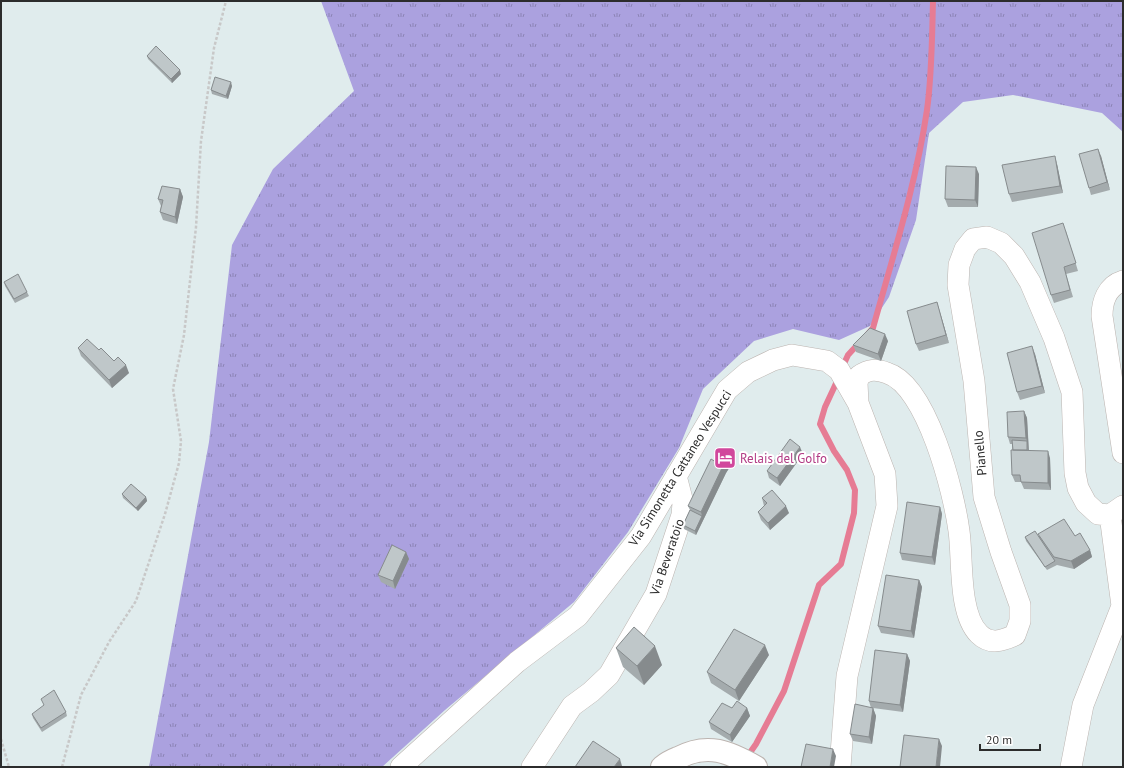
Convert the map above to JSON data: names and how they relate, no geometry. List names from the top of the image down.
{
  "streets": {
    "street": ["Pianello", "Via Simonetta Cattaneo Vespucci", "Via Beveratoio"]
  },
  "crossings": [
    ["Pianello", "Via Simonetta Cattaneo Vespucci"],
    ["Via Simonetta Cattaneo Vespucci", "Via Beveratoio"]
  ],
  "places": {
    "hotel": ["Relais del Golfo"]
  },
  "scale_bar": "20 m"
}
